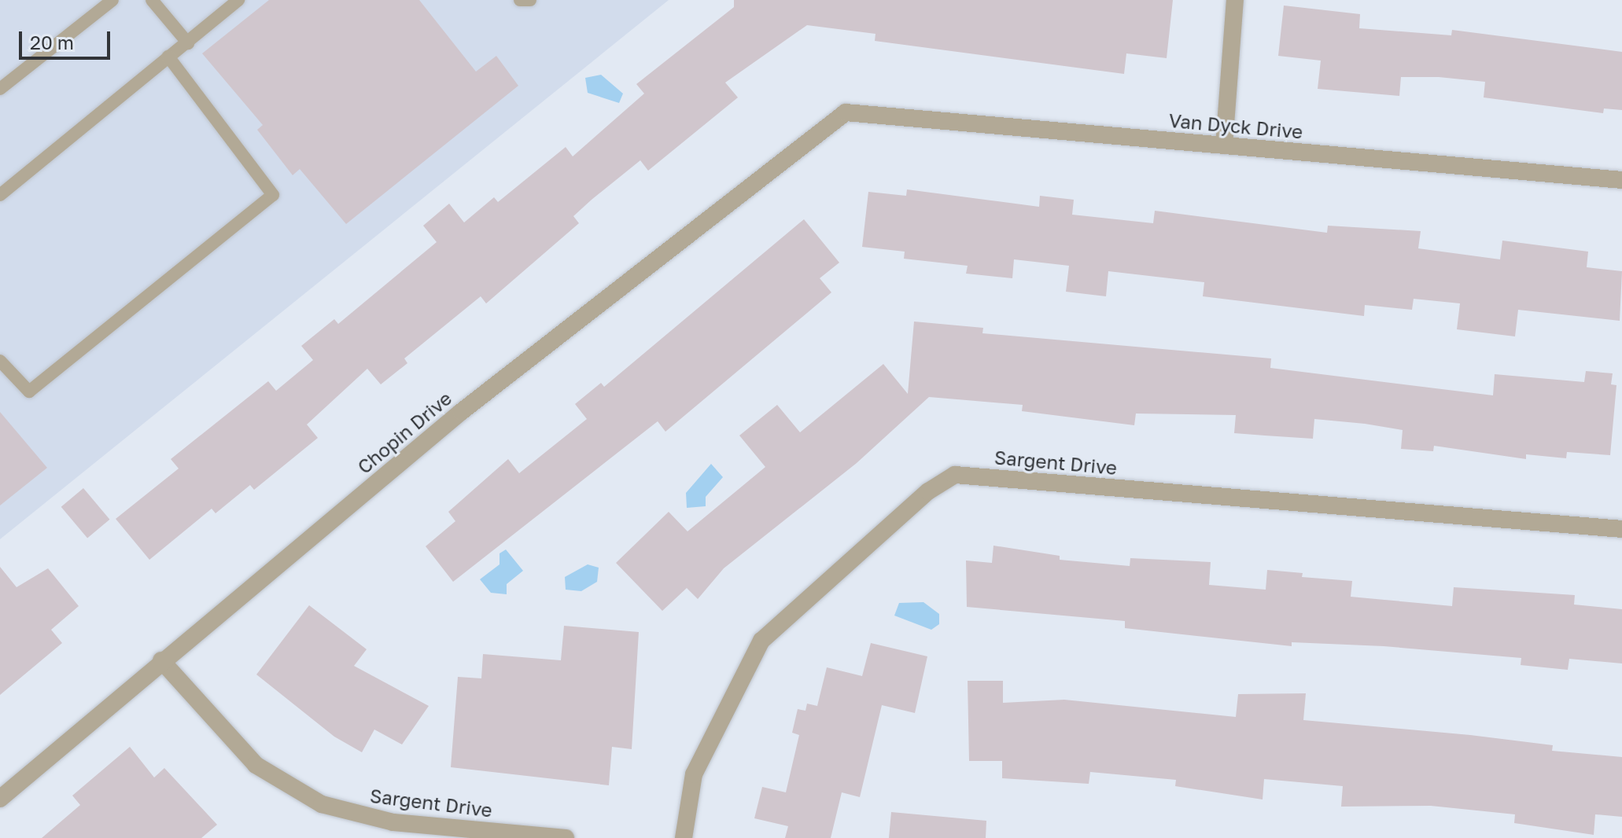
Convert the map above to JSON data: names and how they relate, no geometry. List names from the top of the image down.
{
  "streets": {
    "street": ["Van Dyck Drive", "Chopin Drive", "Sargent Drive"]
  },
  "crossings": [
    ["Van Dyck Drive", "Chopin Drive"],
    ["Chopin Drive", "Sargent Drive"]
  ],
  "scale_bar": "20 m"
}
